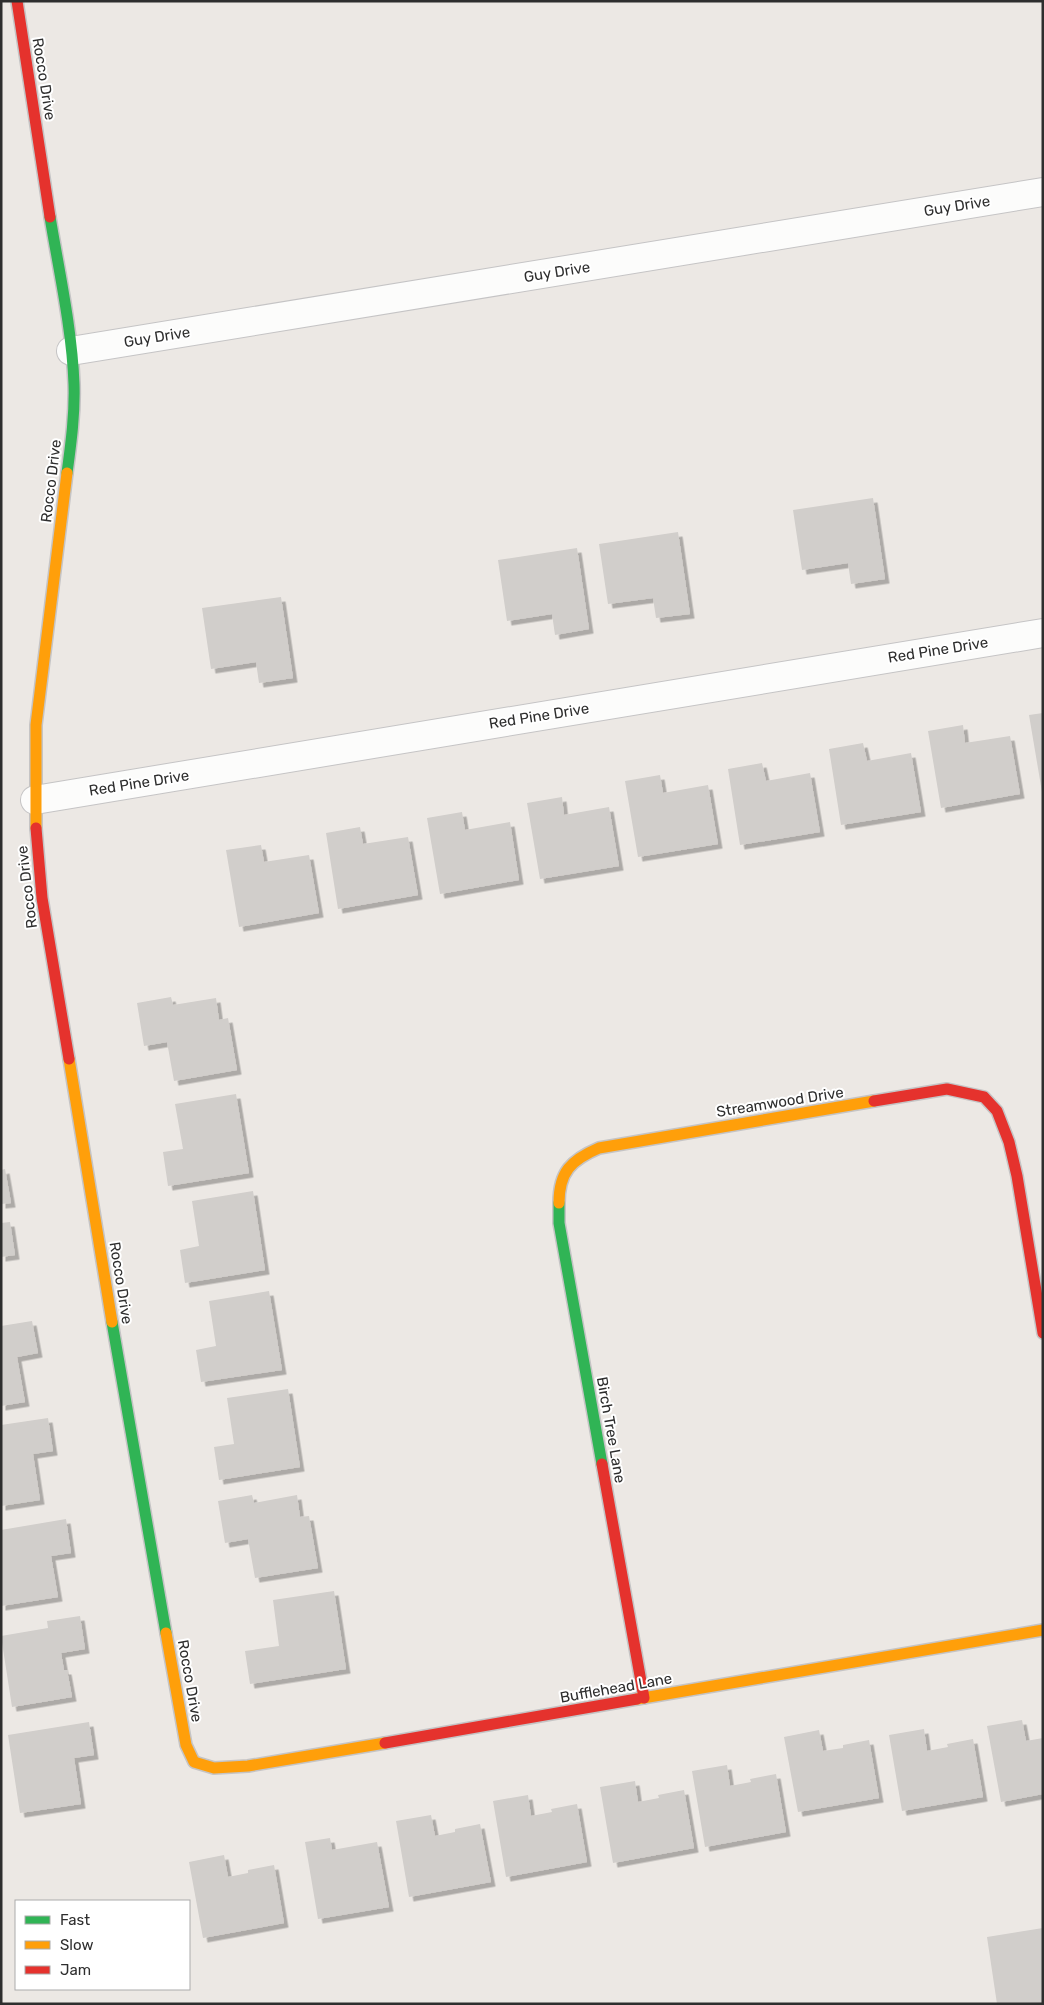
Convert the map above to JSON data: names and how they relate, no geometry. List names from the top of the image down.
{
  "streets": {
    "street": [
      "Rocco Drive",
      "Guy Drive",
      "Red Pine Drive",
      "Streamwood Drive",
      "Birch Tree Lane",
      "Bufflehead Lane"
    ]
  },
  "crossings": [
    ["Rocco Drive", "Guy Drive"],
    ["Rocco Drive", "Red Pine Drive"],
    ["Rocco Drive", "Bufflehead Lane"],
    ["Streamwood Drive", "Birch Tree Lane"],
    ["Birch Tree Lane", "Bufflehead Lane"]
  ],
  "legend": ["Fast", "Slow", "Jam"]
}
